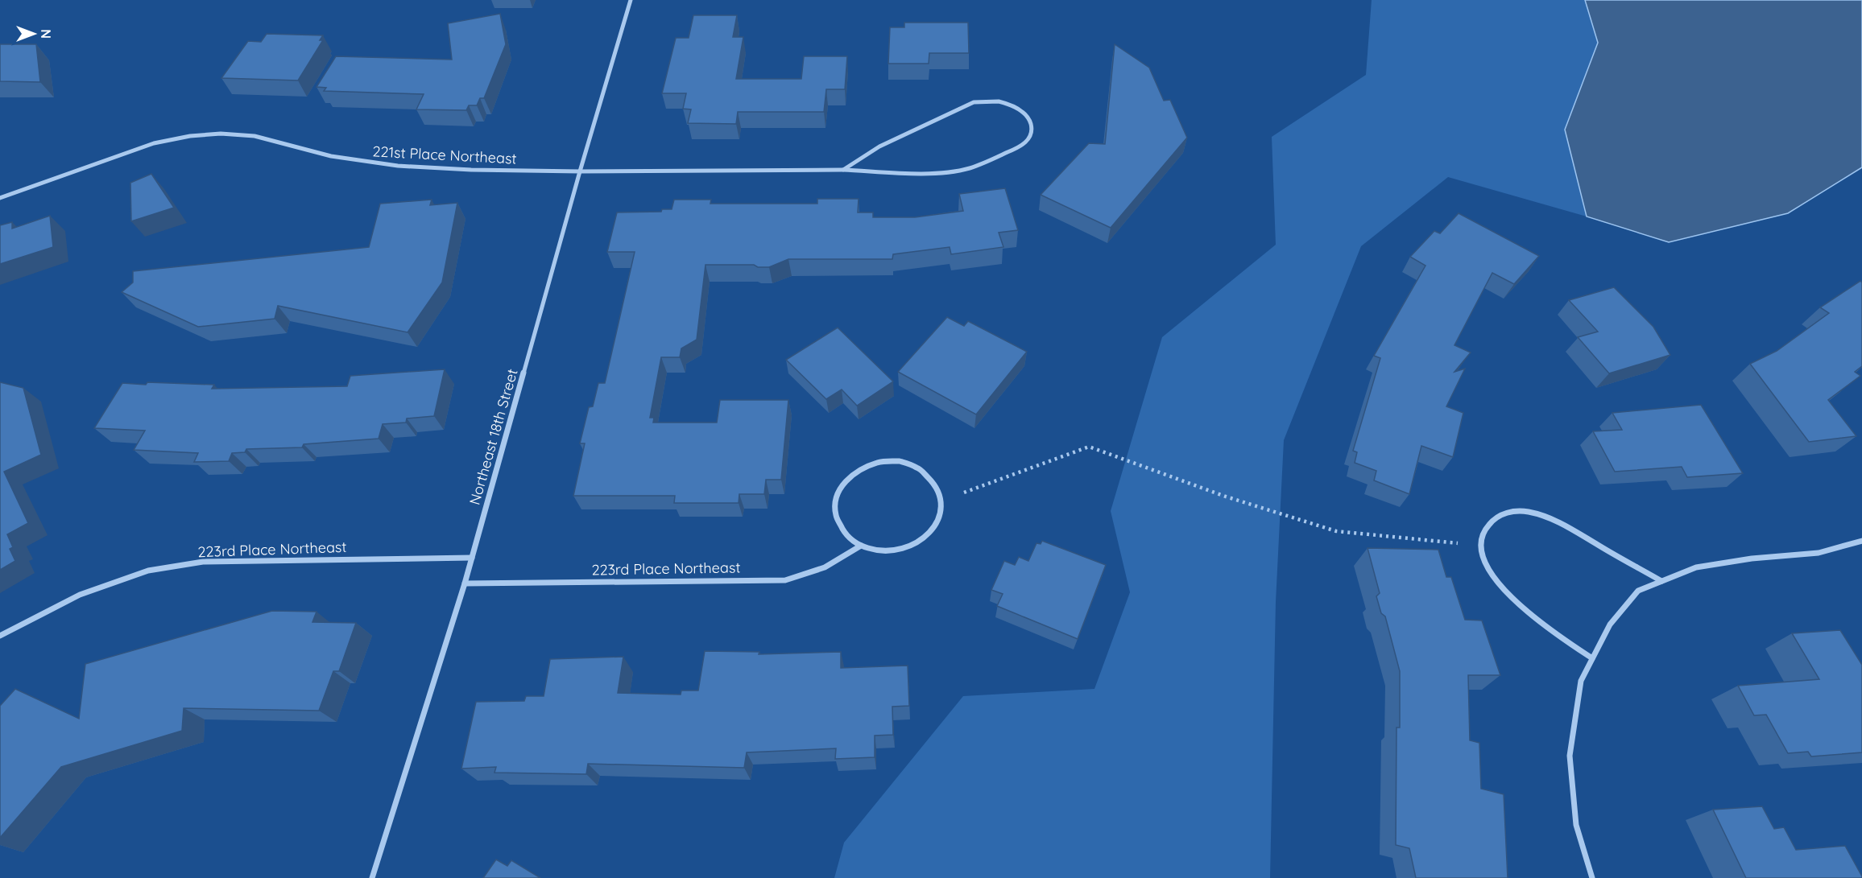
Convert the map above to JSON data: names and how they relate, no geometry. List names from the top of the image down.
{
  "streets": {
    "street": ["221st Place Northeast", "Northeast 18th Street", "223rd Place Northeast"]
  },
  "crossings": [
    ["221st Place Northeast", "Northeast 18th Street"],
    ["Northeast 18th Street", "223rd Place Northeast"]
  ],
  "north": "right"
}
